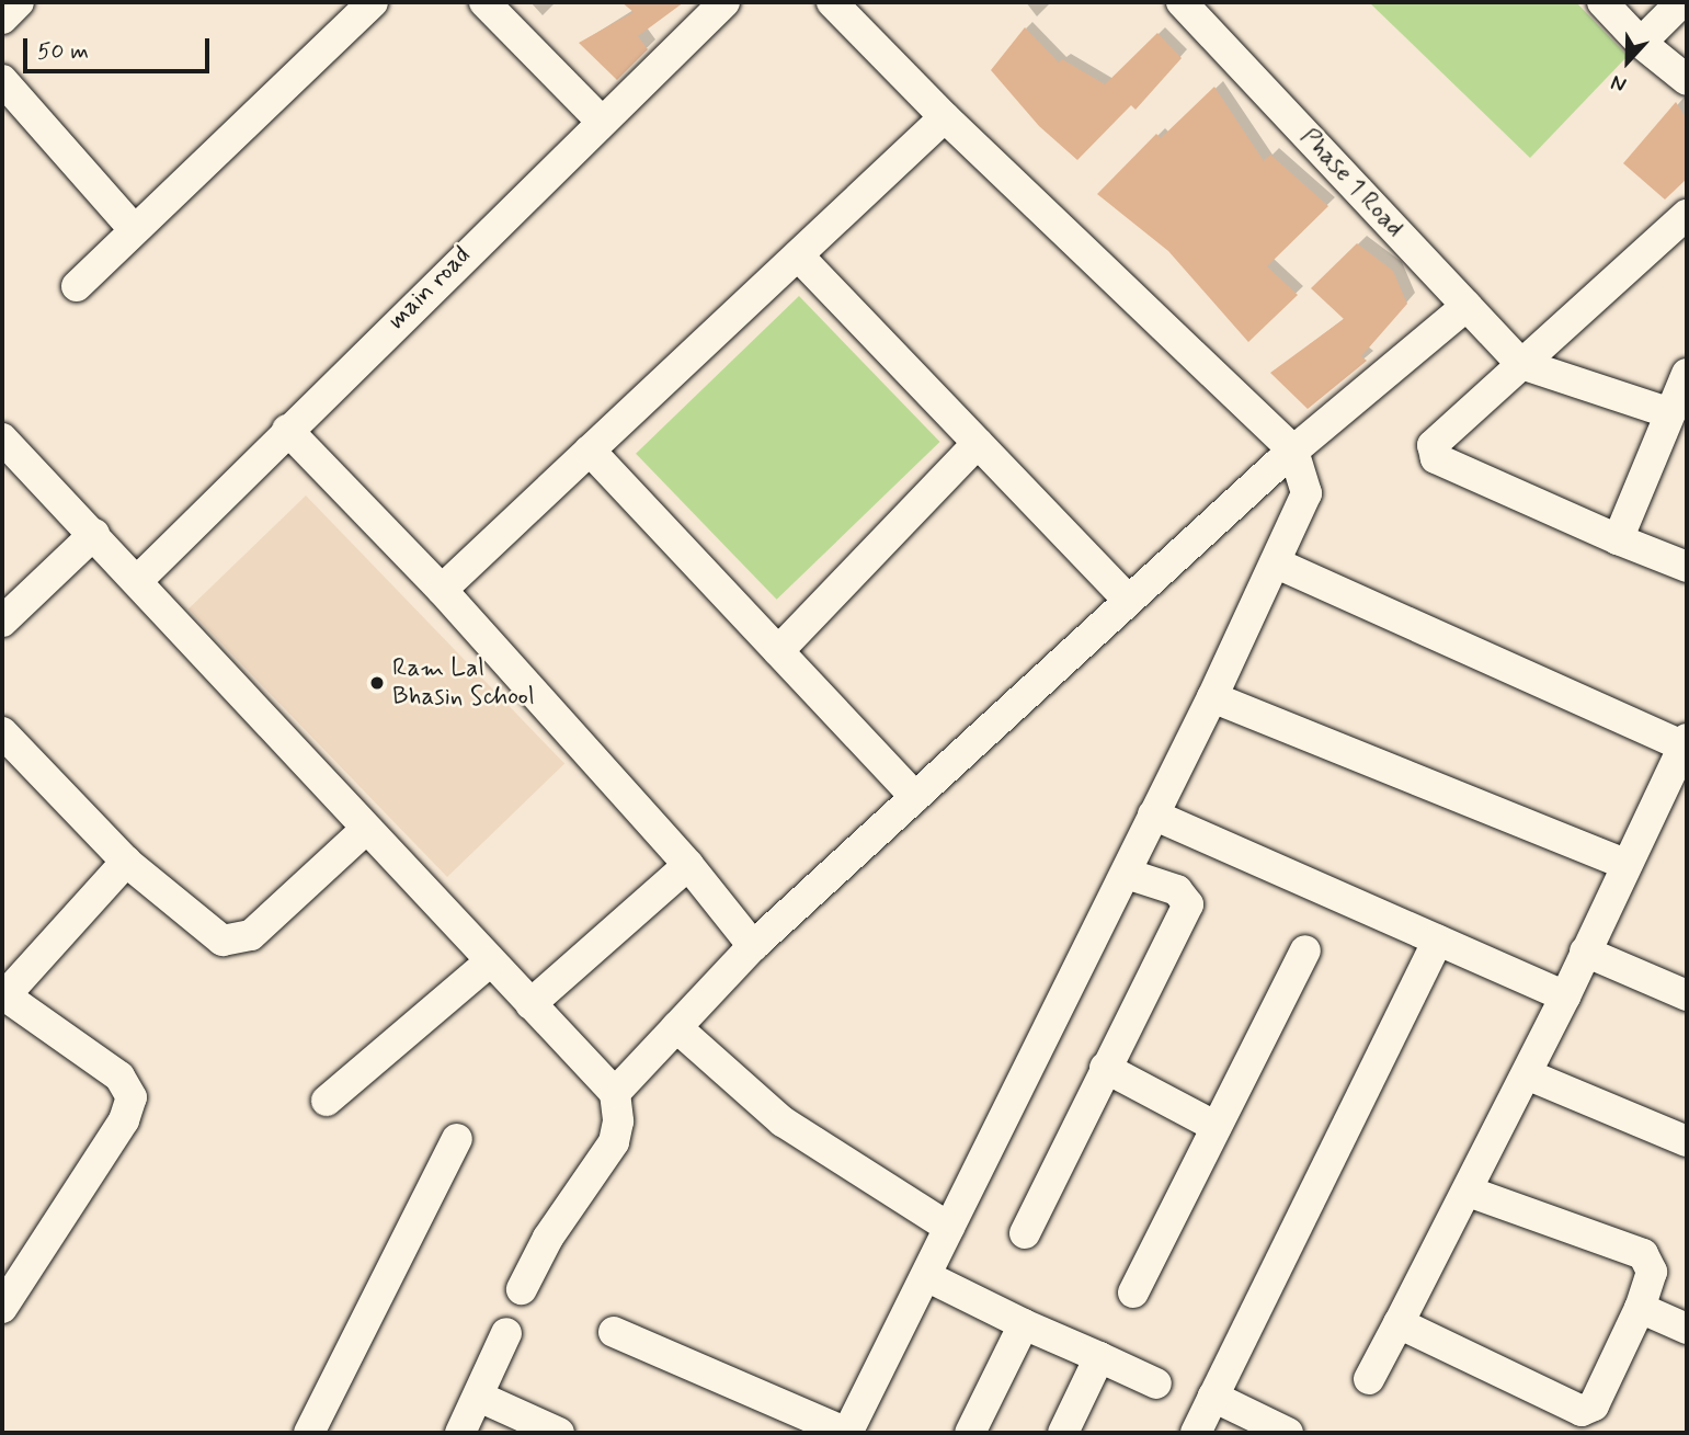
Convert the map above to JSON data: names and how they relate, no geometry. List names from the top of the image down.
{
  "streets": {
    "street": ["Phase 1 Road", "main road"]
  },
  "places": ["Ram Lal Bhasin School"],
  "scale_bar": "50 m",
  "north": "bottom"
}
